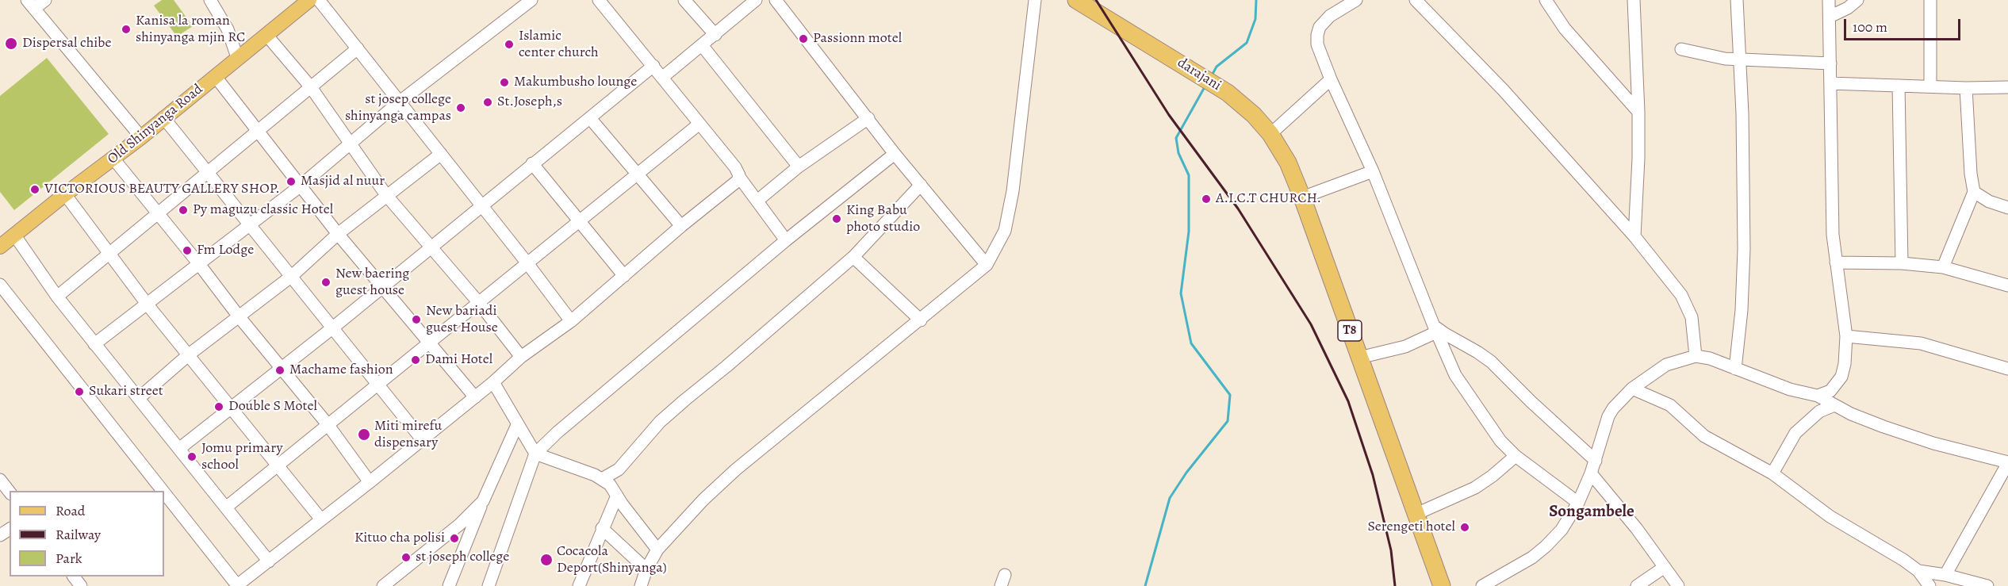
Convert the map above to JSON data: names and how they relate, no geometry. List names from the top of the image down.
{
  "streets": {
    "highway": ["darajani", "T8"],
    "main road": ["Old Shinyanga Road"]
  },
  "crossings": [
    ["darajani", "T8"]
  ],
  "districts": ["Songambele"],
  "places": [
    "Kanisa la roman shinyanga mjin RC",
    "Passionn motel",
    "Dispersal chibe",
    "Islamic center church",
    "Makumbusho lounge",
    "St.Joseph,s",
    "st josep college shinyanga campas",
    "Masjid al nuur",
    "VICTORIOUS BEAUTY GALLERY SHOP.",
    "A.I.C.T CHURCH.",
    "Py maguzu classic Hotel",
    "King Babu photo studio",
    "Fm Lodge",
    "New baering guest house",
    "New bariadi guest House",
    "Dami Hotel",
    "Machame fashion",
    "Sukari street",
    "Double S Motel",
    "Miti mirefu dispensary",
    "Jomu primary school",
    "Serengeti hotel",
    "Kituo cha polisi",
    "st joseph college",
    "Cocacola Deport(Shinyanga)"
  ],
  "legend": ["Road", "Railway", "Park"],
  "scale_bar": "100 m"
}
